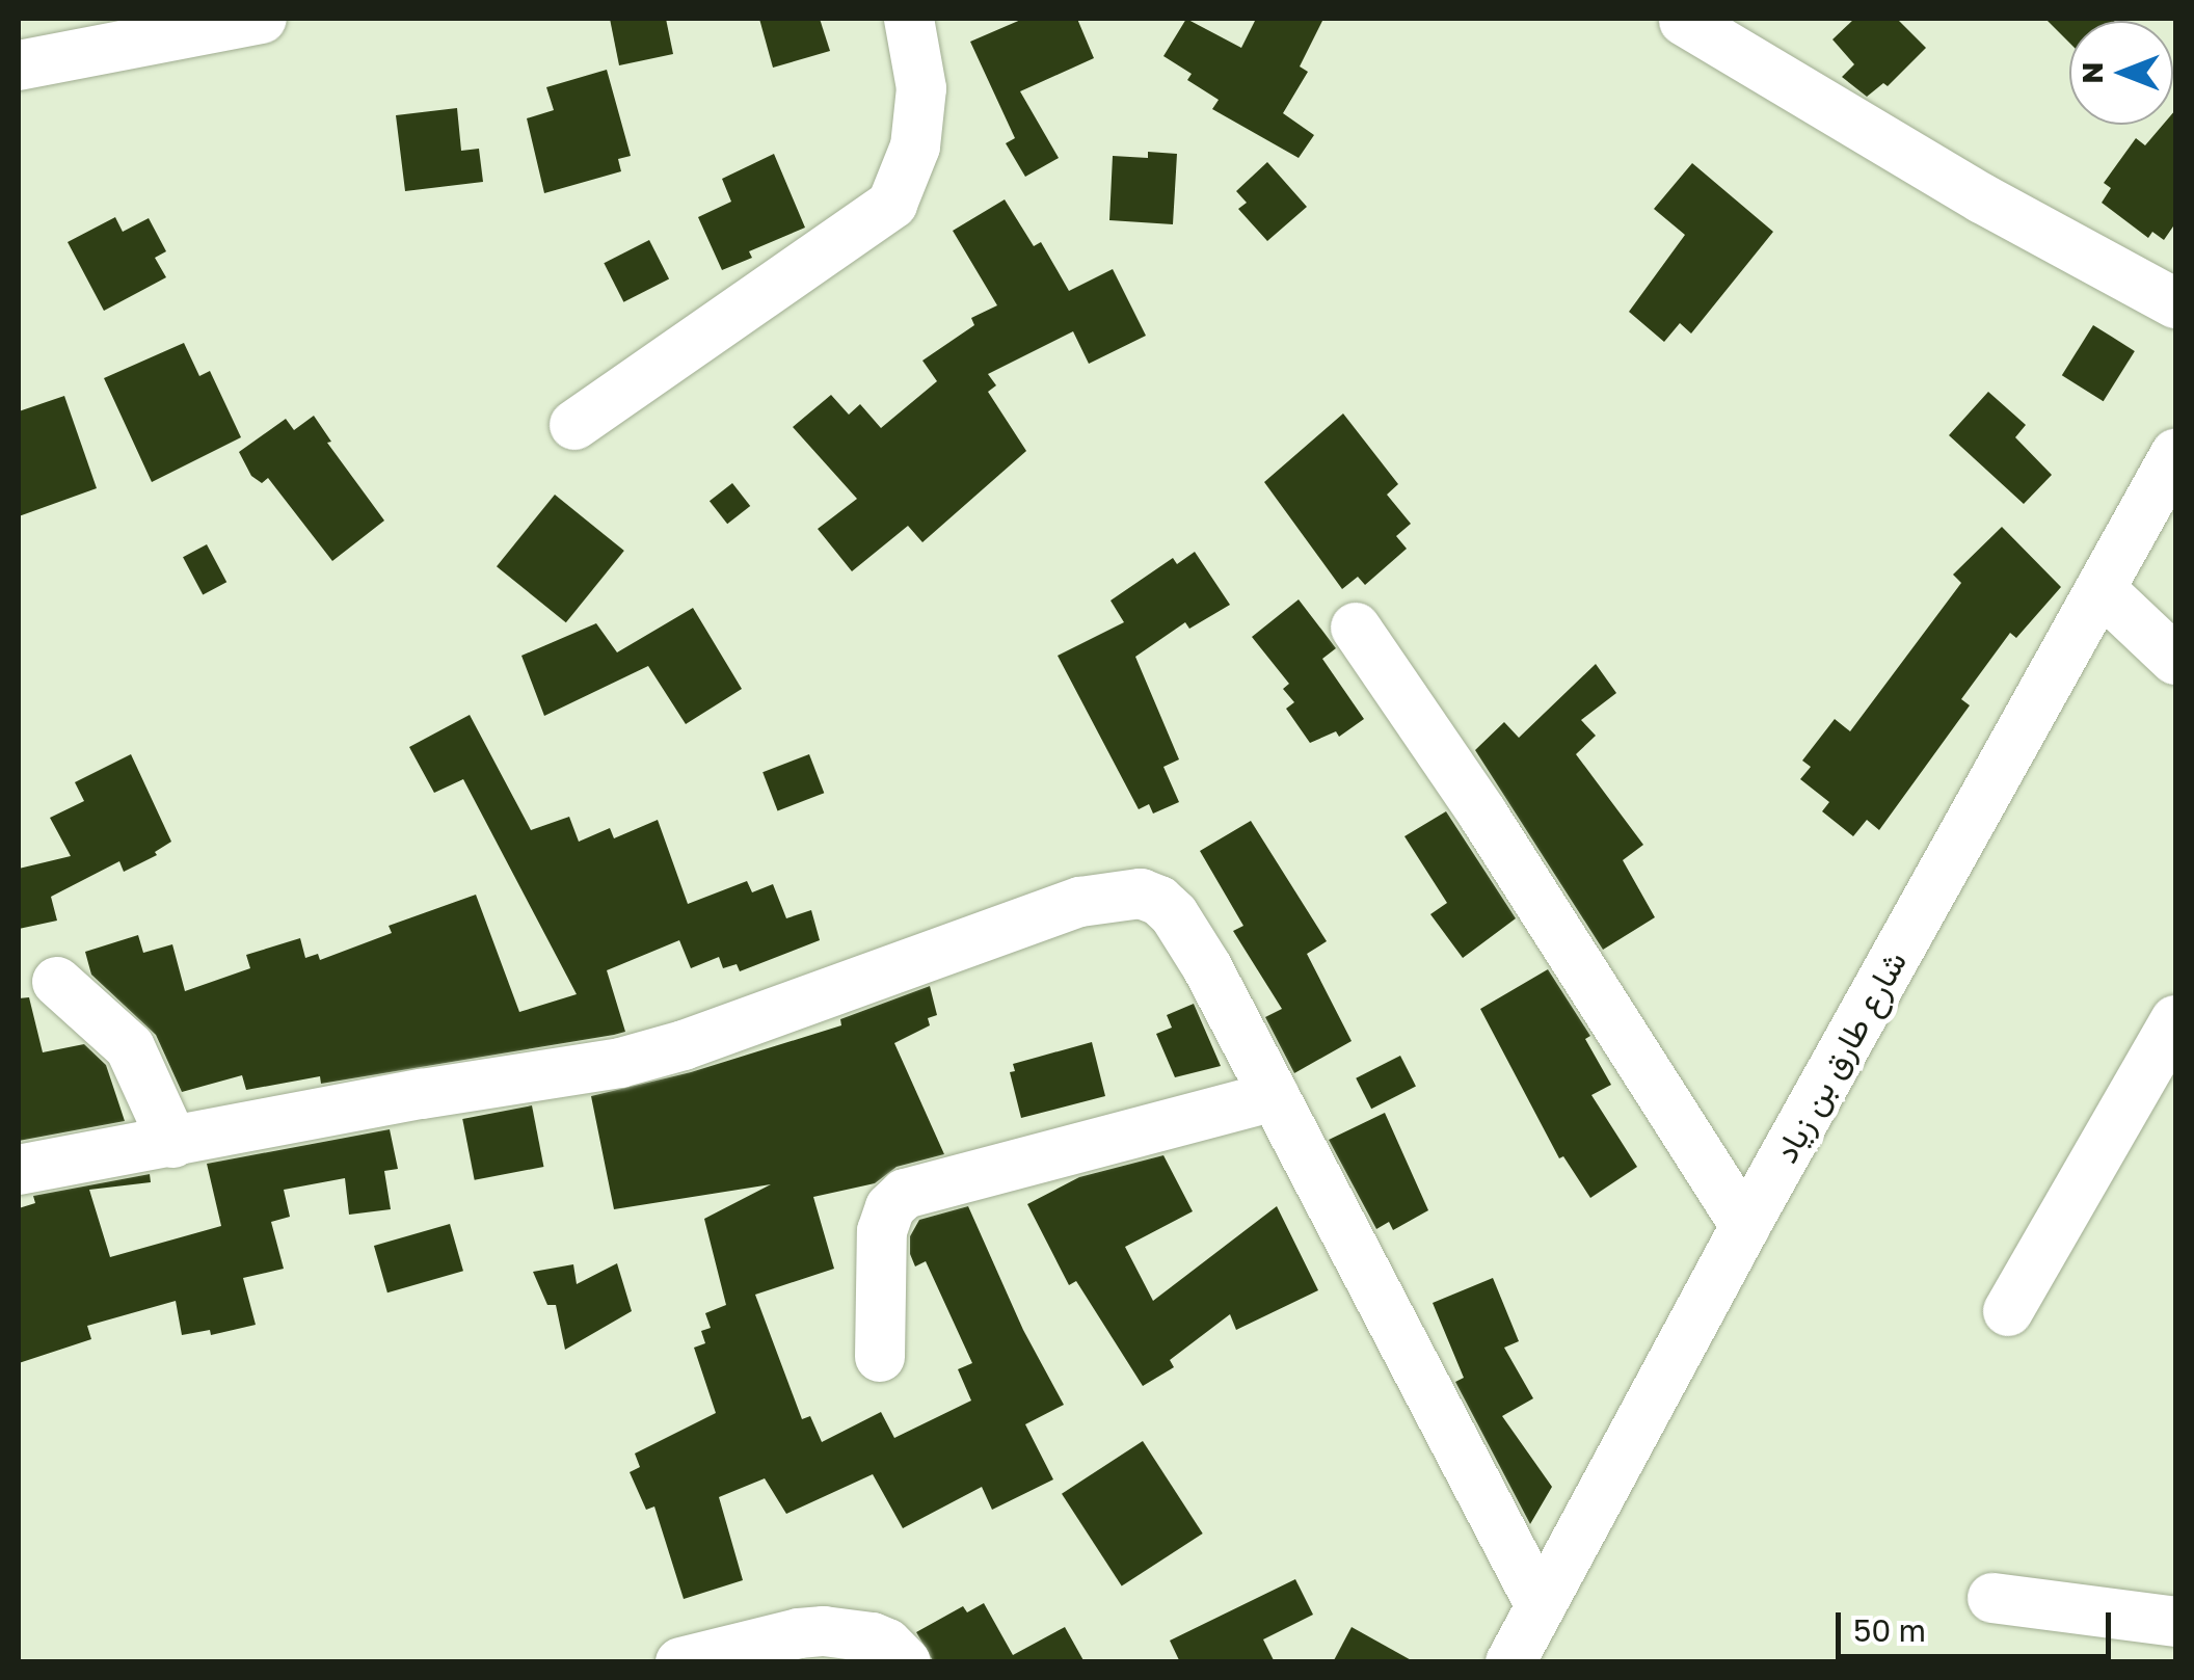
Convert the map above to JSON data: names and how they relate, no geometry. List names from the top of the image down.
{
  "streets": {
    "street": ["شارع طارق بن زياد"]
  },
  "scale_bar": "50 m",
  "north": "left"
}
